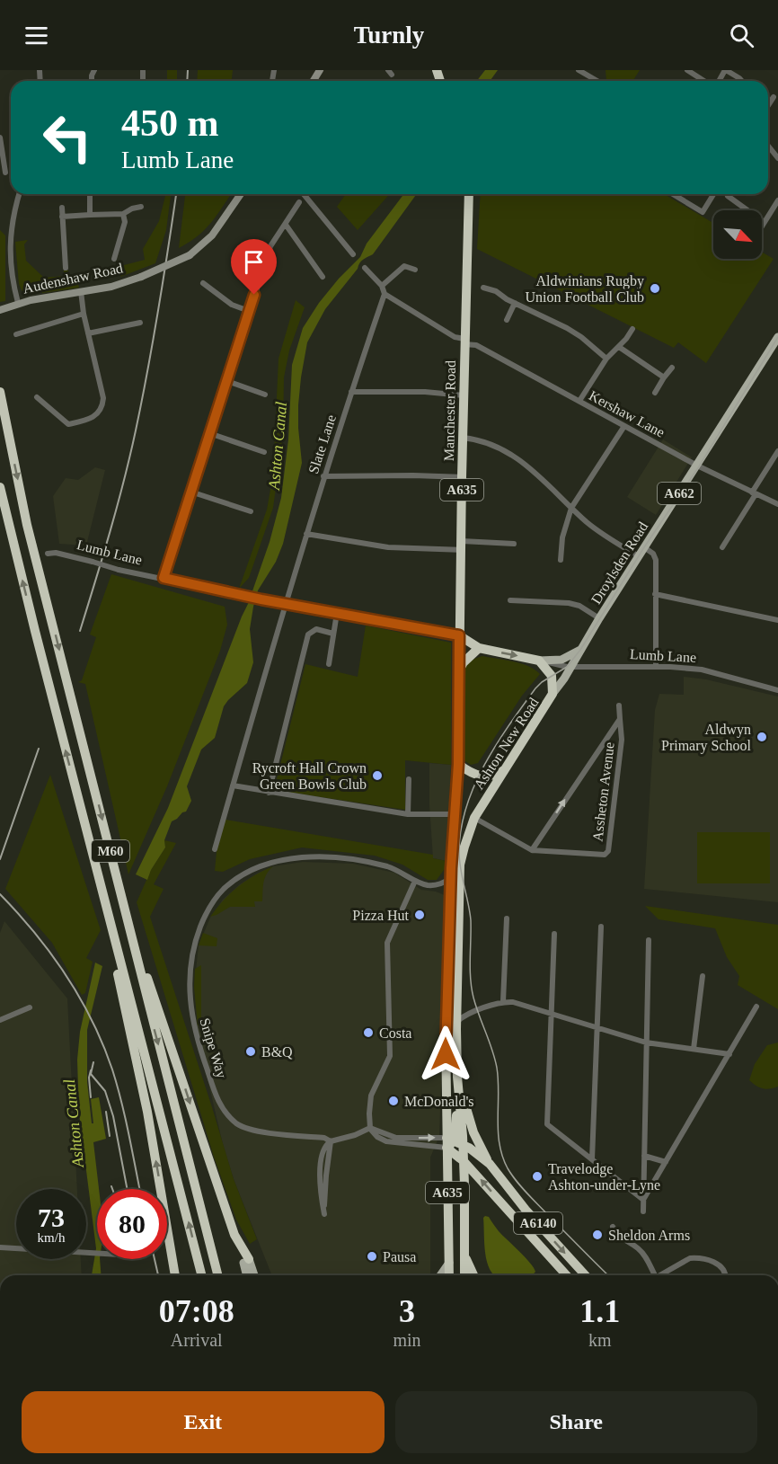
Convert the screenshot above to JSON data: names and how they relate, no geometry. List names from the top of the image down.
{
  "streets": {
    "highway": [
      "Manchester Road",
      "A635",
      "Lumb Lane",
      "Ashton New Road",
      "M60",
      "A6140"
    ],
    "main road": ["Audenshaw Road", "A662", "Droylsden Road"],
    "street": [
      "Kershaw Lane",
      "Slate Lane",
      "Assheton Avenue",
      "Snipe Way"
    ]
  },
  "crossings": [
    ["Manchester Road", "Kershaw Lane"],
    ["Manchester Road", "Lumb Lane"],
    ["Manchester Road", "Snipe Way"],
    ["Manchester Road", "A6140"],
    ["Kershaw Lane", "Slate Lane"],
    ["Kershaw Lane", "Droylsden Road"],
    ["Slate Lane", "Lumb Lane"],
    ["A635", "Ashton New Road"],
    ["A635", "A6140"],
    ["Lumb Lane", "Droylsden Road"],
    ["Lumb Lane", "Ashton New Road"],
    ["Droylsden Road", "Ashton New Road"],
    ["Ashton New Road", "Assheton Avenue"]
  ],
  "one_way": ["Assheton Avenue"],
  "water": ["Ashton Canal"],
  "places": [
    "Aldwinians Rugby Union Football Club",
    "Aldwyn Primary School",
    "Rycroft Hall Crown Green Bowls Club",
    "Pizza Hut",
    "Costa",
    "B&Q",
    "McDonald's",
    "Travelodge Ashton-under-Lyne",
    "Sheldon Arms",
    "Pausa"
  ],
  "north": "bottom right",
  "page": {
    "header": "Turnly",
    "turn": ["450 m", "Lumb Lane"],
    "speed": "73 km/h",
    "limit": "80",
    "eta": [
      "07:08",
      "Arrival",
      "3",
      "min",
      "1.1",
      "km"
    ],
    "buttons": ["Exit", "Share"]
  }
}
